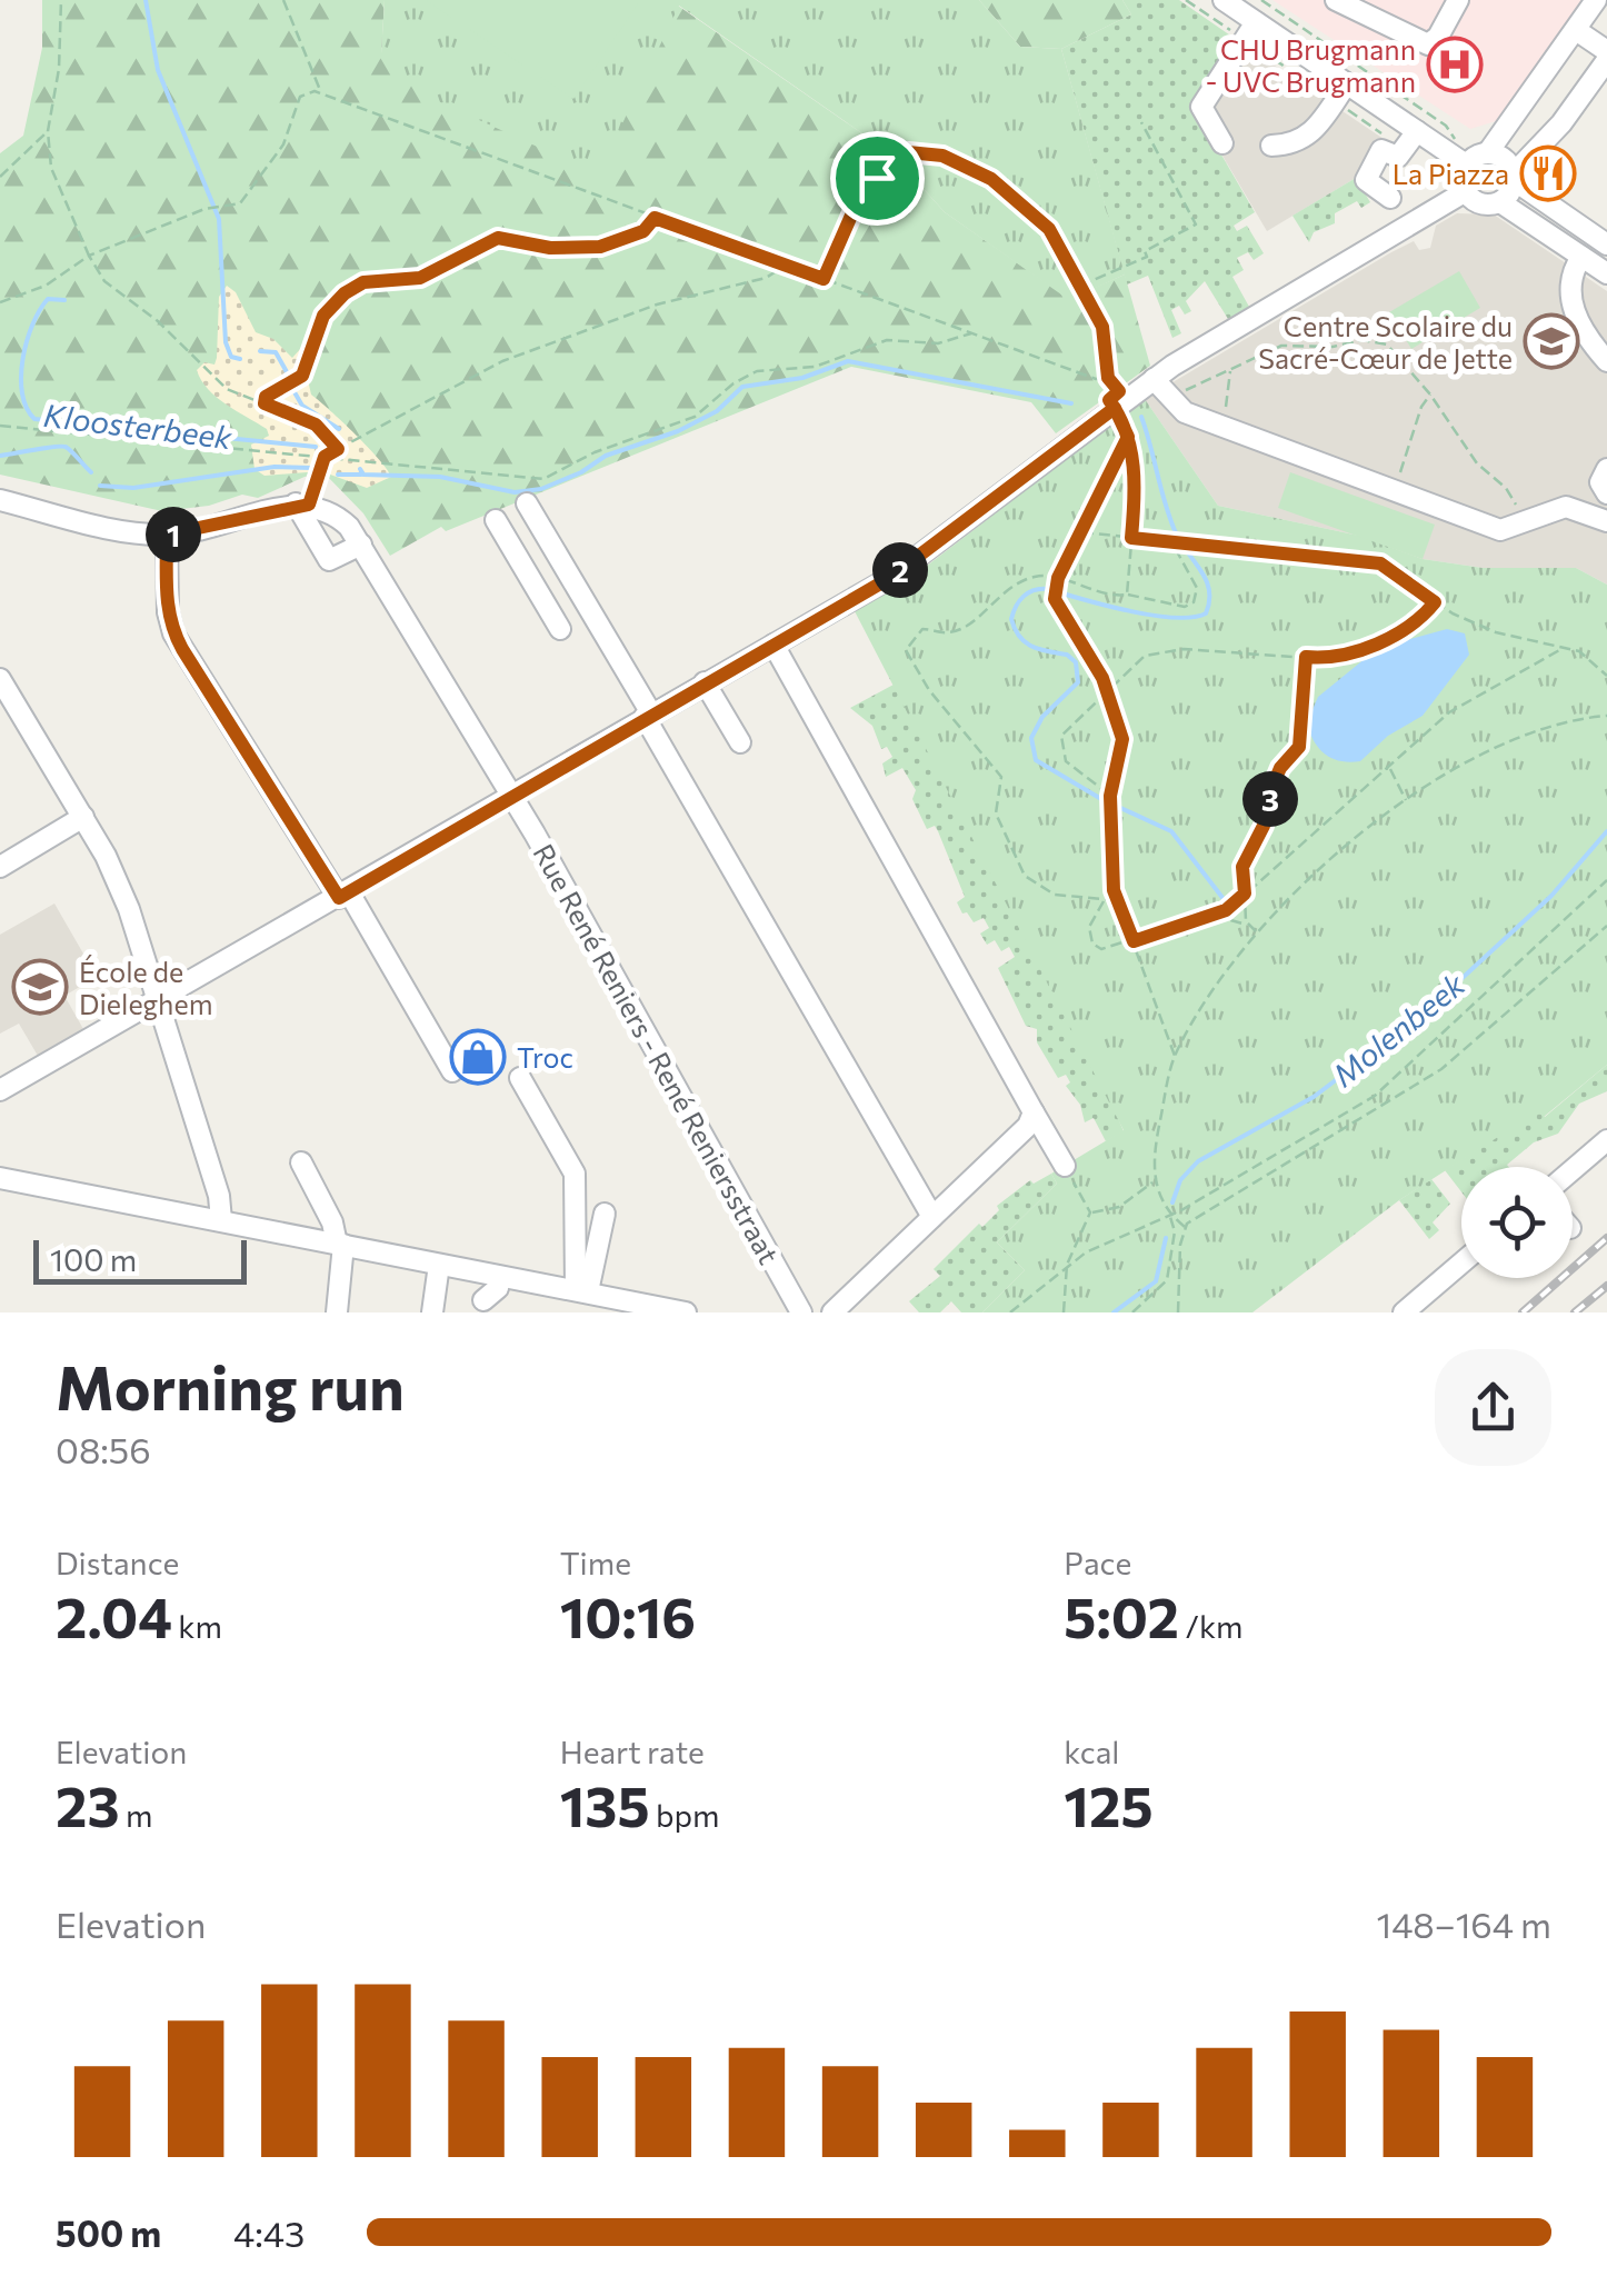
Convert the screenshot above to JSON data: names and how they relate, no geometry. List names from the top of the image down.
{
  "streets": {
    "street": ["Rue René Reniers - René Reniersstraat"]
  },
  "water": ["Kloosterbeek", "Molenbeek"],
  "places": {
    "hospital": ["CHU Brugmann - UVC Brugmann"],
    "restaurant": ["La Piazza"],
    "school or university": ["Centre Scolaire du Sacré-Cœur de Jette", "École de Dieleghem"],
    "shop": ["Troc"]
  },
  "scale_bar": "100 m",
  "page": {
    "pins": ["1", "2", "3"],
    "scale": "100 m",
    "heading": ["Morning run", "08:56"],
    "stats": [
      ["Distance", "2.04 km"],
      ["Time", "10:16"],
      ["Pace", "5:02 /km"],
      ["Elevation", "23 m"],
      ["Heart rate", "135 bpm"],
      ["kcal", "125"]
    ],
    "chart": ["Elevation", "148–164 m"],
    "list": [
      {
        "name": "500 m",
        "note": "4:43"
      }
    ]
  }
}
